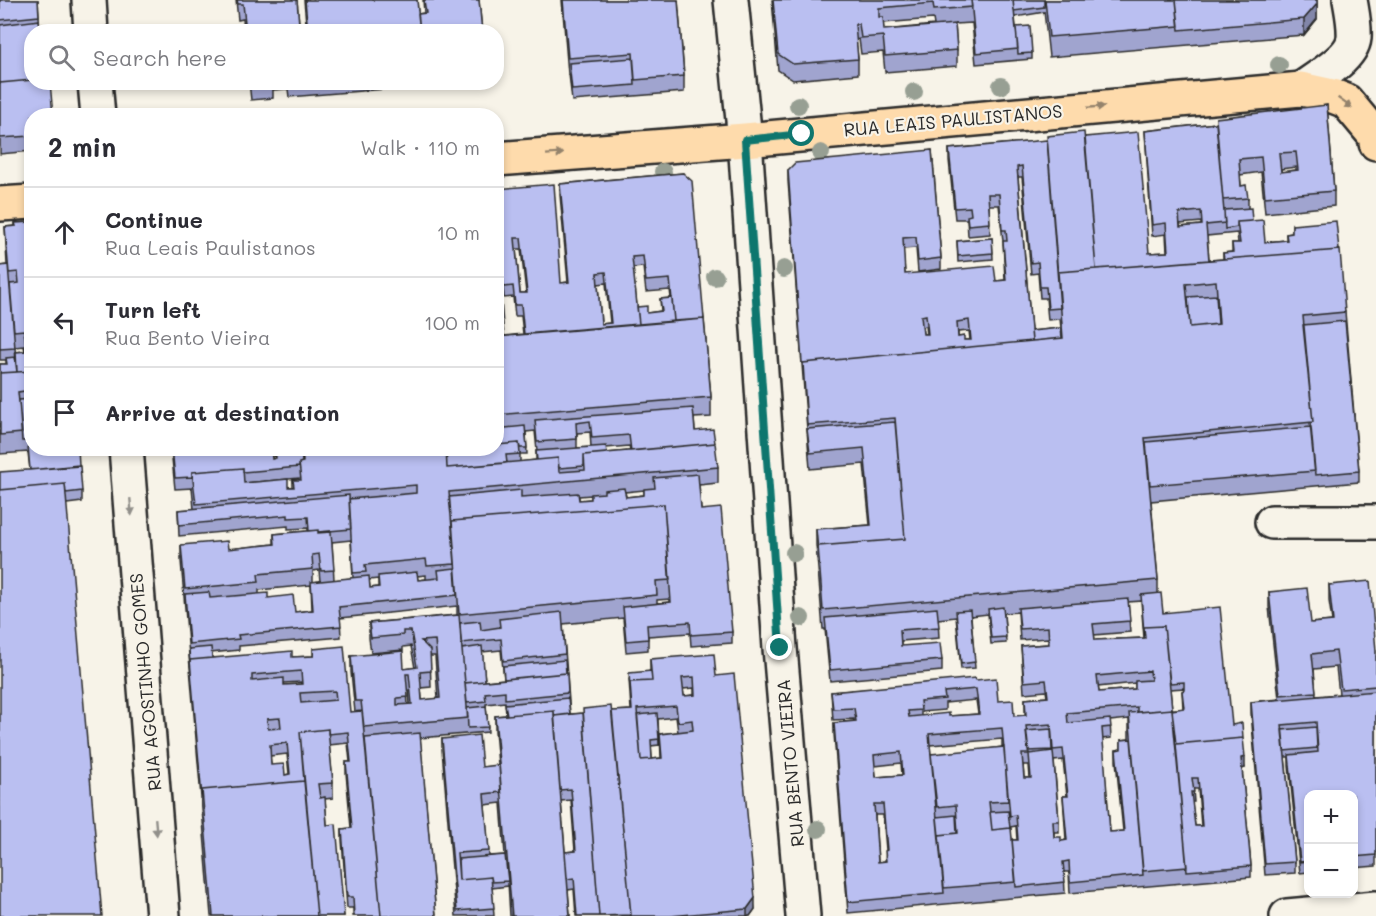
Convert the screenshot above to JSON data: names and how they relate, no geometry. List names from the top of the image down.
{
  "streets": {
    "main road": ["RUA LEAIS PAULISTANOS"],
    "street": ["RUA AGOSTINHO GOMES", "RUA BENTO VIEIRA"]
  },
  "crossings": [
    ["RUA LEAIS PAULISTANOS", "RUA BENTO VIEIRA"]
  ],
  "one_way": ["RUA LEAIS PAULISTANOS", "RUA AGOSTINHO GOMES"],
  "page": {
    "search": "Search here",
    "heading": ["2 min", "Walk · 110 m"],
    "list": [
      ["Continue", "Rua Leais Paulistanos", "10 m"],
      ["Turn left", "Rua Bento Vieira", "100 m"],
      "Arrive at destination"
    ],
    "map_buttons": ["+", "−"]
  }
}
